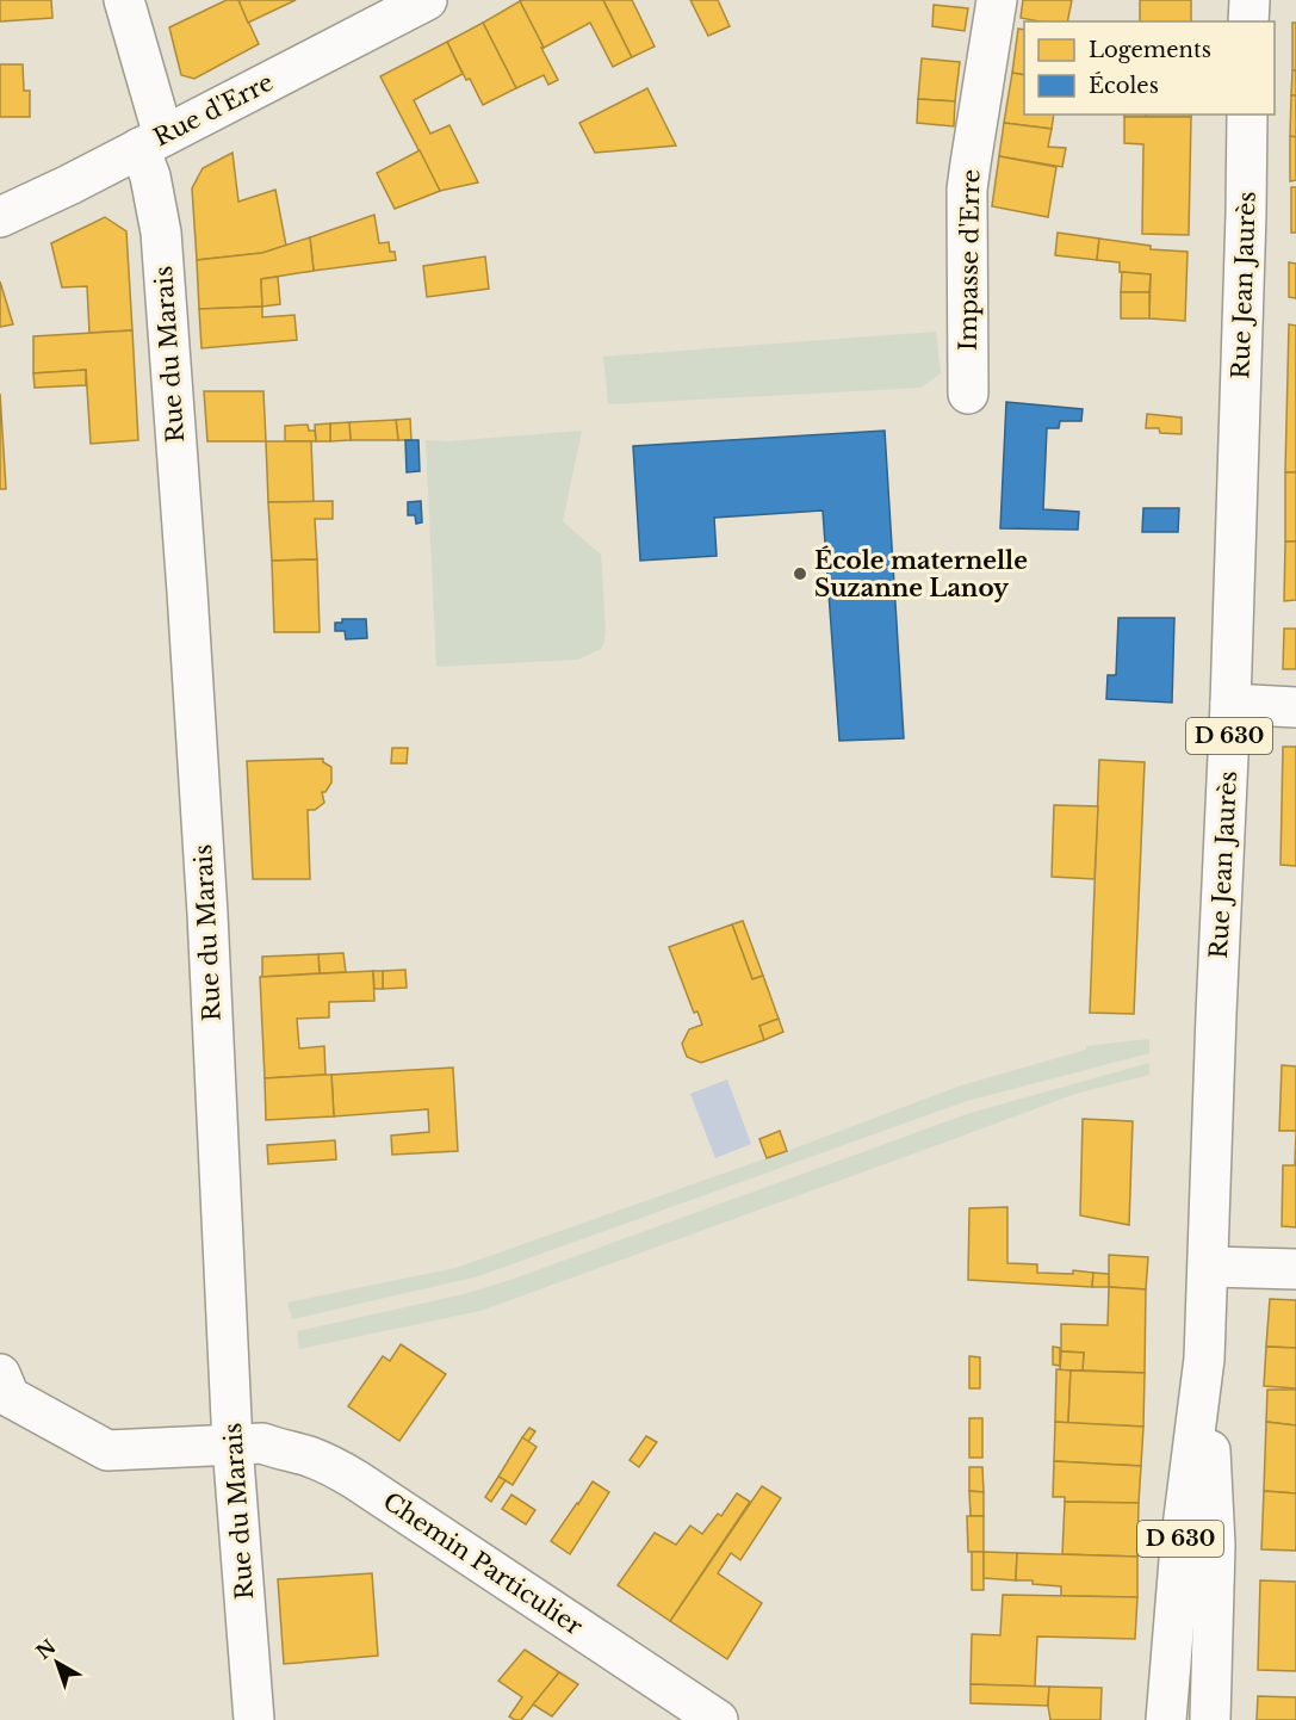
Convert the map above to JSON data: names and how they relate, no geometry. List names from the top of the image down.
{
  "streets": {
    "street": [
      "Rue d'Erre",
      "Impasse d'Erre",
      "Rue Jean Jaurès",
      "Rue du Marais",
      "D 630",
      "Chemin Particulier"
    ]
  },
  "crossings": [
    ["Rue d'Erre", "Rue du Marais"],
    ["Rue du Marais", "Chemin Particulier"]
  ],
  "places": ["École maternelle Suzanne Lanoy"],
  "legend": ["Logements", "Écoles"],
  "north": "top left"
}
